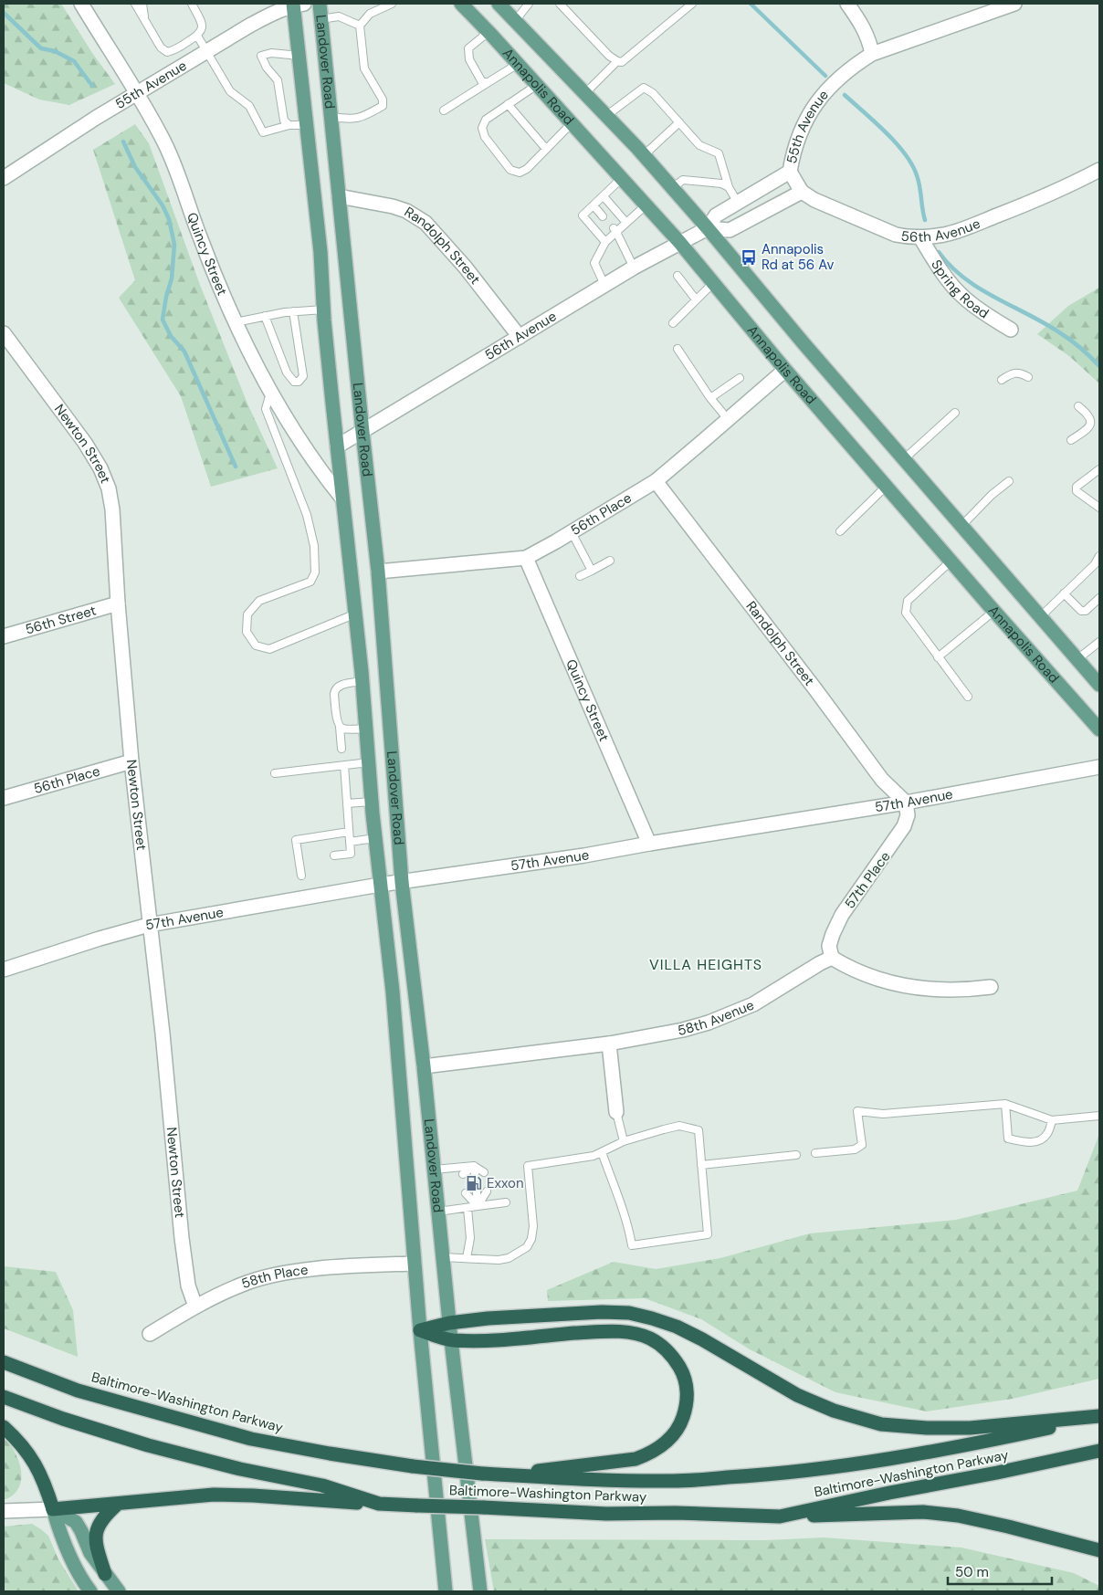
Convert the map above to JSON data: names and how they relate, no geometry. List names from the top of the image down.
{
  "streets": {
    "highway": ["Baltimore-Washington Parkway"],
    "main road": ["Landover Road", "Annapolis Road"],
    "street": [
      "55th Avenue",
      "56th Avenue",
      "Randolph Street",
      "Quincy Street",
      "Spring Road",
      "Newton Street",
      "56th Place",
      "56th Street",
      "57th Avenue",
      "57th Place",
      "58th Avenue",
      "58th Place"
    ]
  },
  "crossings": [
    ["Landover Road", "55th Avenue"],
    ["Landover Road", "56th Avenue"],
    ["Landover Road", "Randolph Street"],
    ["Landover Road", "Quincy Street"],
    ["Landover Road", "56th Place"],
    ["Landover Road", "57th Avenue"],
    ["Landover Road", "58th Avenue"],
    ["Landover Road", "58th Place"],
    ["55th Avenue", "Annapolis Road"],
    ["55th Avenue", "56th Avenue"],
    ["55th Avenue", "Quincy Street"],
    ["Annapolis Road", "56th Avenue"],
    ["Annapolis Road", "56th Place"],
    ["56th Avenue", "Randolph Street"],
    ["56th Avenue", "Spring Road"],
    ["Randolph Street", "56th Place"],
    ["Randolph Street", "57th Avenue"],
    ["Randolph Street", "57th Place"],
    ["Quincy Street", "56th Place"],
    ["Quincy Street", "57th Avenue"],
    ["Newton Street", "56th Place"],
    ["Newton Street", "56th Street"],
    ["Newton Street", "57th Avenue"],
    ["Newton Street", "58th Place"],
    ["57th Avenue", "57th Place"],
    ["57th Place", "58th Avenue"]
  ],
  "districts": ["VILLA HEIGHTS"],
  "places": {
    "bus stop": ["Annapolis Rd at 56 Av"],
    "fuel station": ["Exxon"]
  },
  "scale_bar": "50 m"
}
